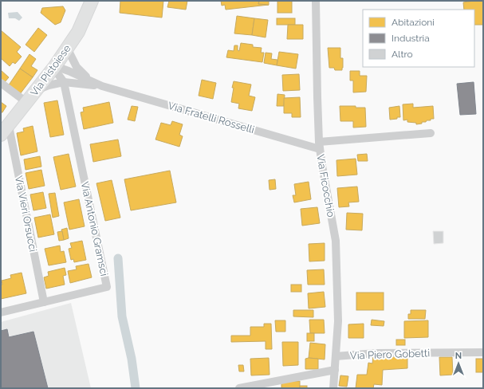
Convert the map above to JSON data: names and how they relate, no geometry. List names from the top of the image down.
{
  "streets": {
    "main road": ["Via Pistoiese"],
    "street": [
      "Via Fratelli Rosselli",
      "Via Ficocchio",
      "Via Vieri Orsucci",
      "Via Antonio Gramsci",
      "Via Piero Gobetti"
    ]
  },
  "crossings": [
    ["Via Pistoiese", "Via Fratelli Rosselli"],
    ["Via Pistoiese", "Via Vieri Orsucci"],
    ["Via Fratelli Rosselli", "Via Ficocchio"],
    ["Via Fratelli Rosselli", "Via Antonio Gramsci"],
    ["Via Ficocchio", "Via Piero Gobetti"],
    ["Via Vieri Orsucci", "Via Antonio Gramsci"]
  ],
  "legend": ["Abitazioni", "Industria", "Altro"],
  "north": "top"
}
